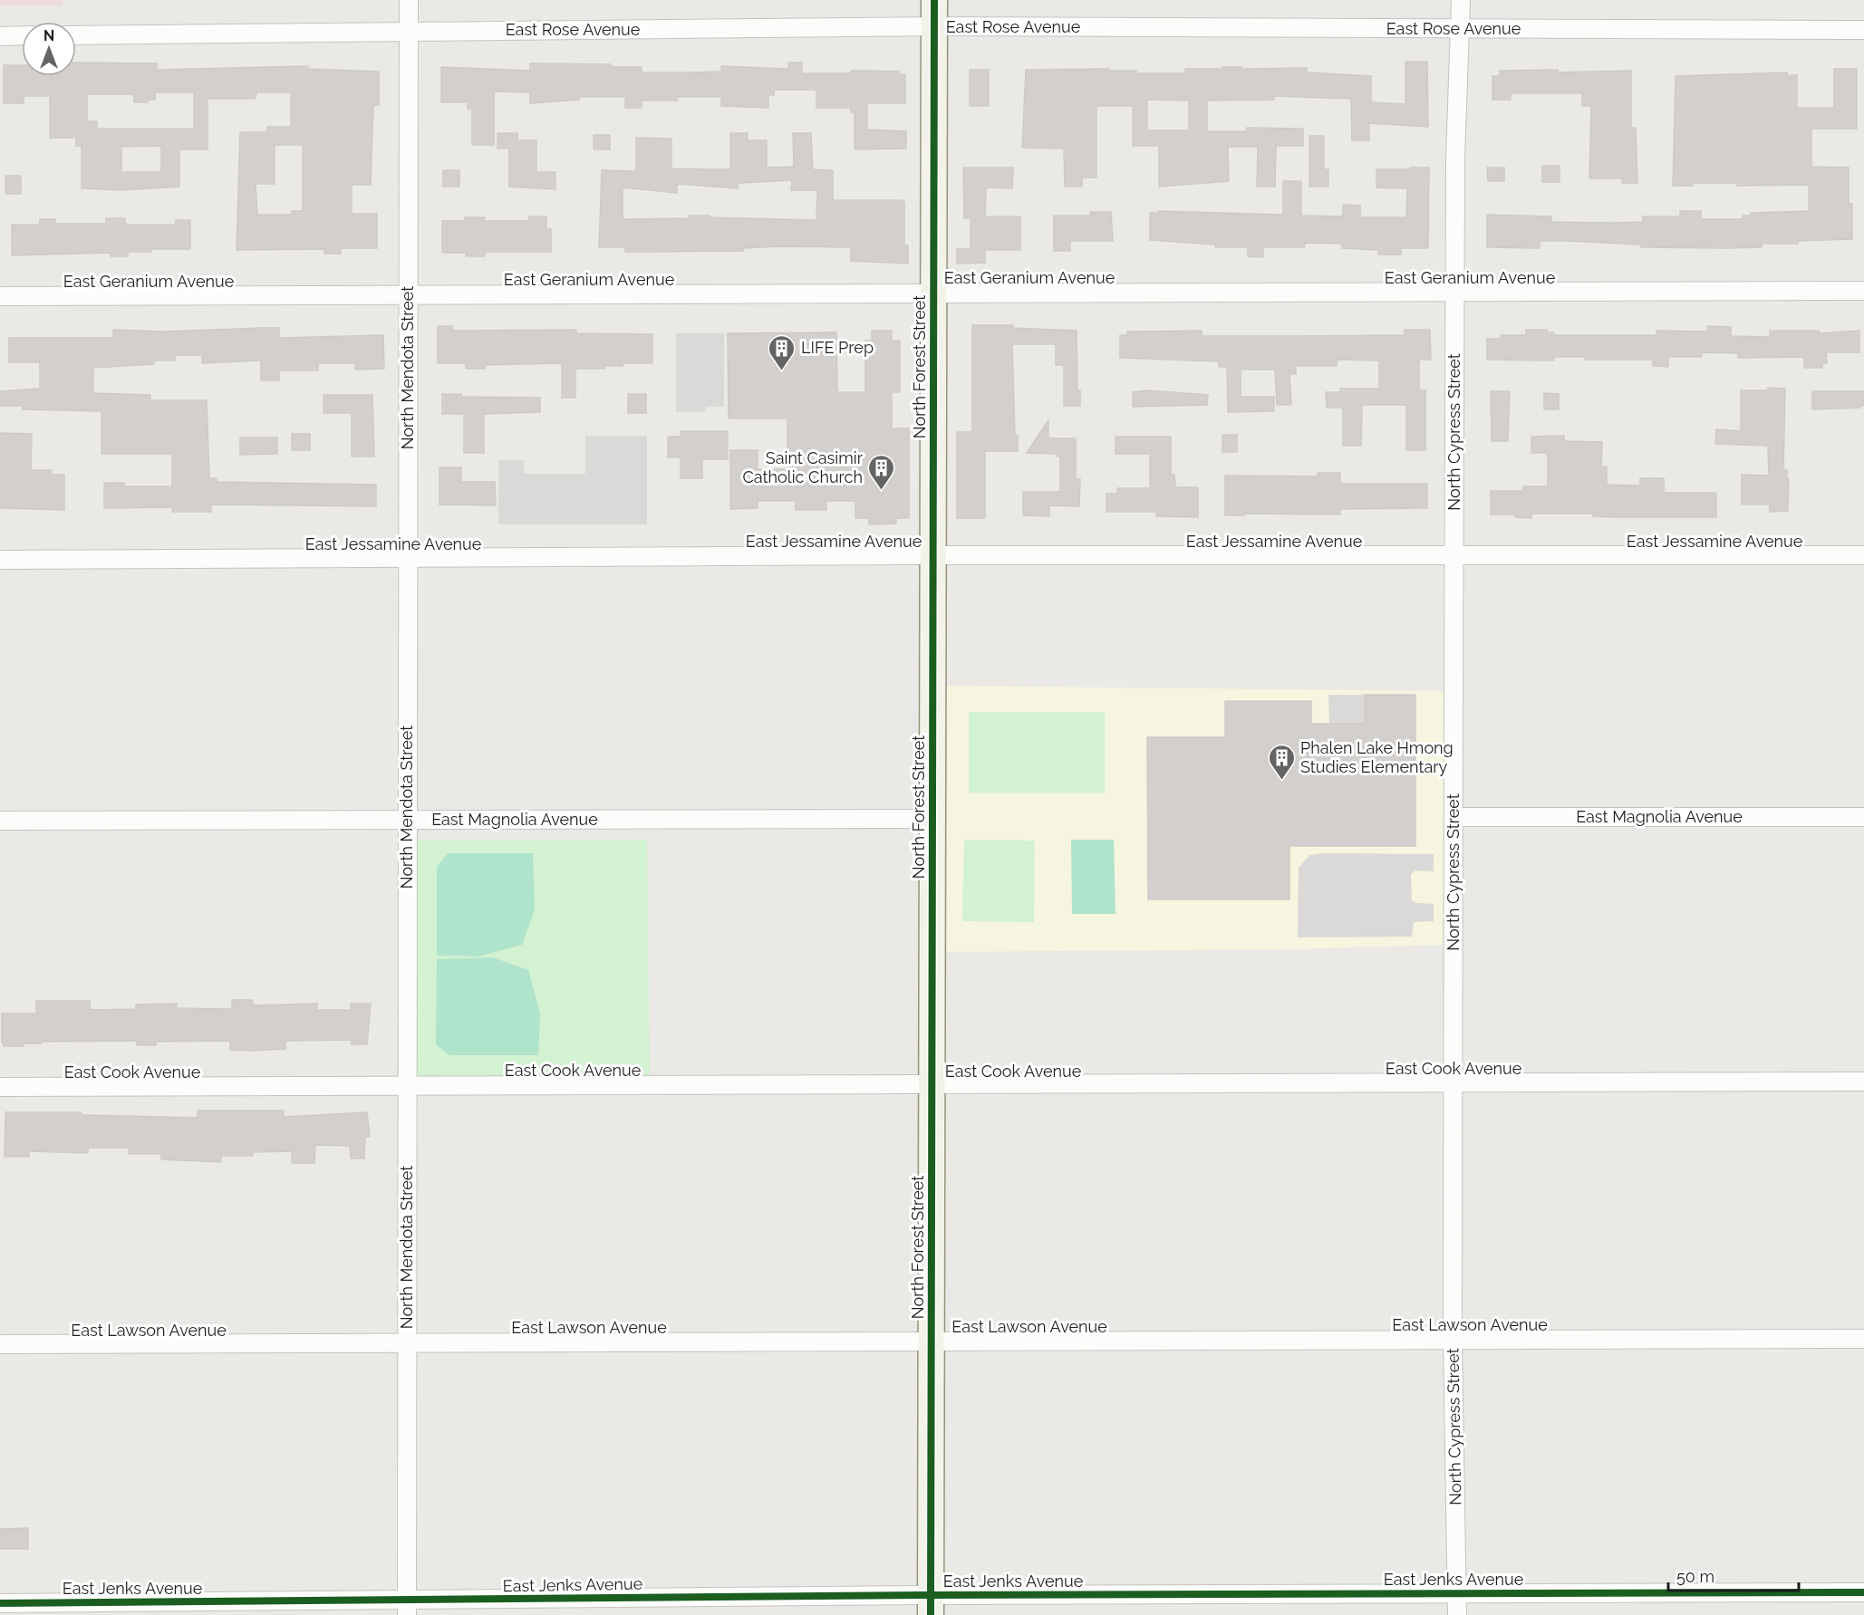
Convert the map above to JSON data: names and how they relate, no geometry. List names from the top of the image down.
{
  "streets": {
    "street": [
      "East Rose Avenue",
      "East Geranium Avenue",
      "North Forest Street",
      "North Mendota Street",
      "North Cypress Street",
      "East Jessamine Avenue",
      "East Magnolia Avenue",
      "East Cook Avenue",
      "East Lawson Avenue",
      "East Jenks Avenue"
    ]
  },
  "crossings": [
    ["East Rose Avenue", "North Forest Street"],
    ["East Rose Avenue", "North Mendota Street"],
    ["East Rose Avenue", "North Cypress Street"],
    ["East Geranium Avenue", "North Forest Street"],
    ["East Geranium Avenue", "North Mendota Street"],
    ["East Geranium Avenue", "North Cypress Street"],
    ["North Forest Street", "East Jessamine Avenue"],
    ["North Forest Street", "East Magnolia Avenue"],
    ["North Forest Street", "East Cook Avenue"],
    ["North Forest Street", "East Lawson Avenue"],
    ["North Forest Street", "East Jenks Avenue"],
    ["North Mendota Street", "East Jessamine Avenue"],
    ["North Mendota Street", "East Magnolia Avenue"],
    ["North Mendota Street", "East Cook Avenue"],
    ["North Mendota Street", "East Lawson Avenue"],
    ["North Mendota Street", "East Jenks Avenue"],
    ["North Cypress Street", "East Jessamine Avenue"],
    ["North Cypress Street", "East Magnolia Avenue"],
    ["North Cypress Street", "East Cook Avenue"],
    ["North Cypress Street", "East Lawson Avenue"],
    ["North Cypress Street", "East Jenks Avenue"]
  ],
  "places": {
    "building": ["LIFE Prep", "Saint Casimir Catholic Church", "Phalen Lake Hmong Studies Elementary"]
  },
  "scale_bar": "50 m",
  "north": "top"
}
